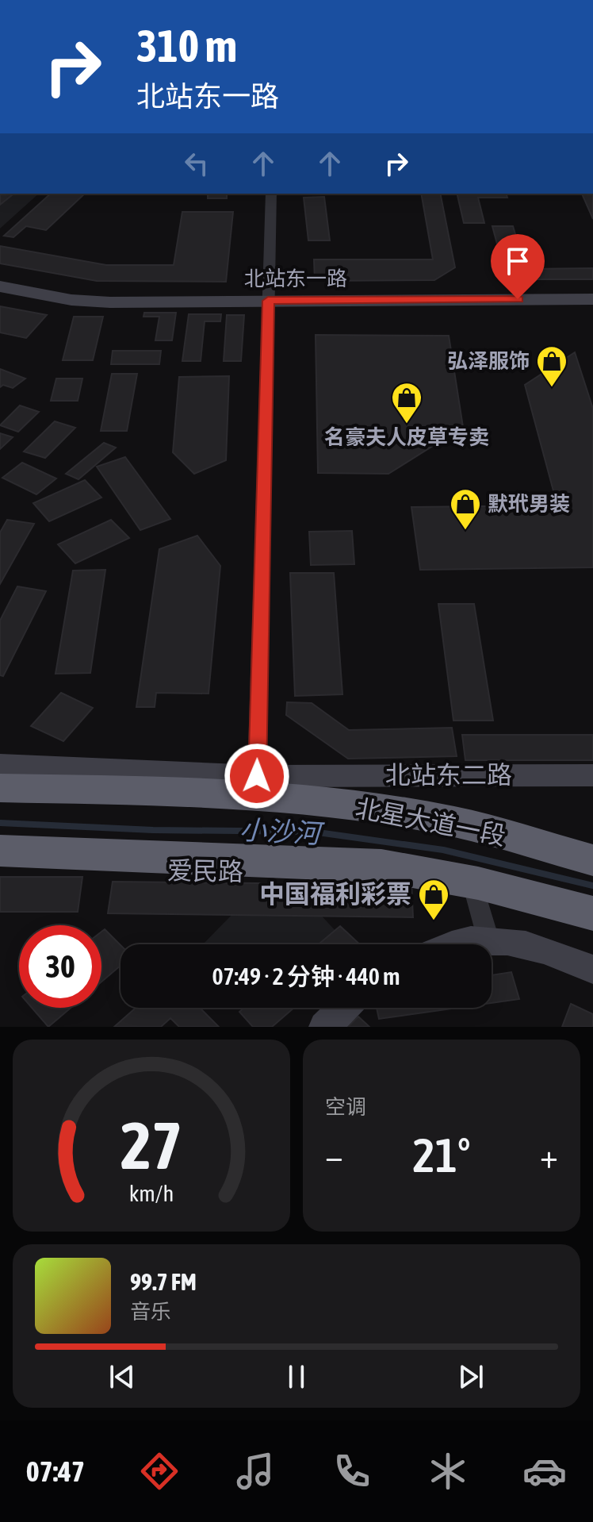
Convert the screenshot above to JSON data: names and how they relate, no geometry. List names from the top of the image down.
{
  "streets": {
    "highway": ["北星大道一段"],
    "street": ["北站东一路", "北站东二路", "爱民路"]
  },
  "water": ["小沙河"],
  "places": {
    "shop": [
      "弘泽服饰",
      "名豪夫人皮草专卖",
      "默玳男装",
      "中国福利彩票"
    ]
  },
  "page": {
    "turn": ["310 m", "北站东一路"],
    "limit": "30",
    "trip": "07:49 · 2 分钟 · 440 m",
    "tile": "空调",
    "heat": ["−", "21°", "+"],
    "song": ["99.7 FM", "音乐"],
    "tabs": "07:47",
    "gauge": ["27", "km/h"]
  }
}
